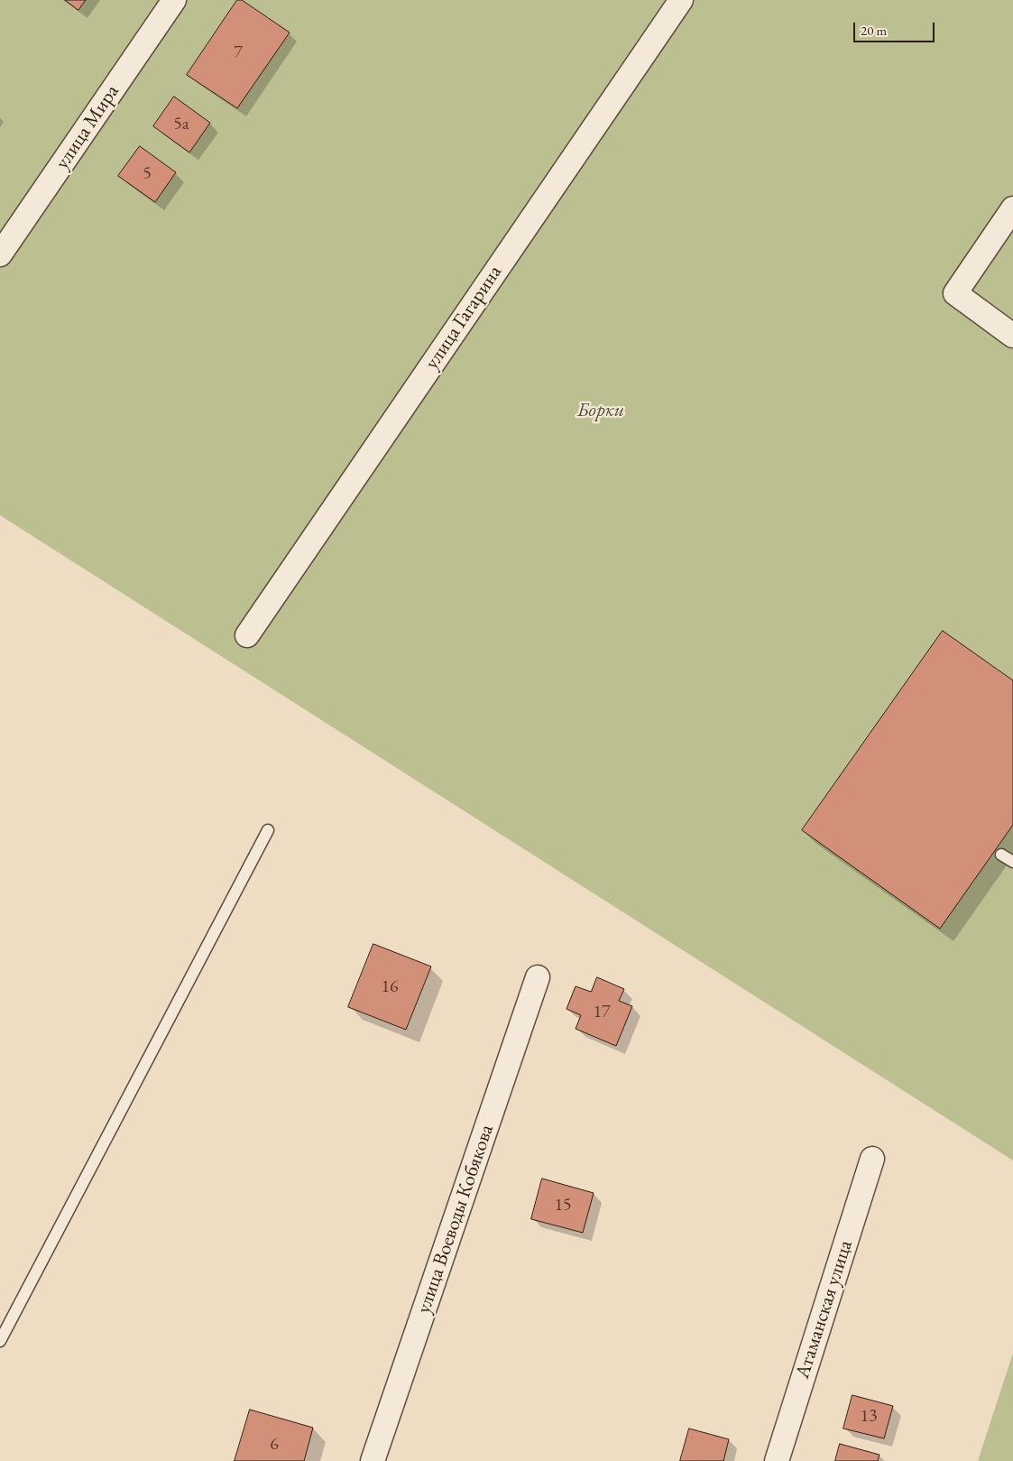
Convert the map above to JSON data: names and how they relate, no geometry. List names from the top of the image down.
{
  "streets": {
    "street": [
      "улица Мира",
      "улица Гагарина",
      "улица Воеводы Кобякова",
      "Атаманская улица"
    ]
  },
  "parks": ["Борки"],
  "house_numbers": [
    "7",
    "5а",
    "5",
    "16",
    "17",
    "15",
    "13",
    "6"
  ],
  "scale_bar": "20 m"
}
